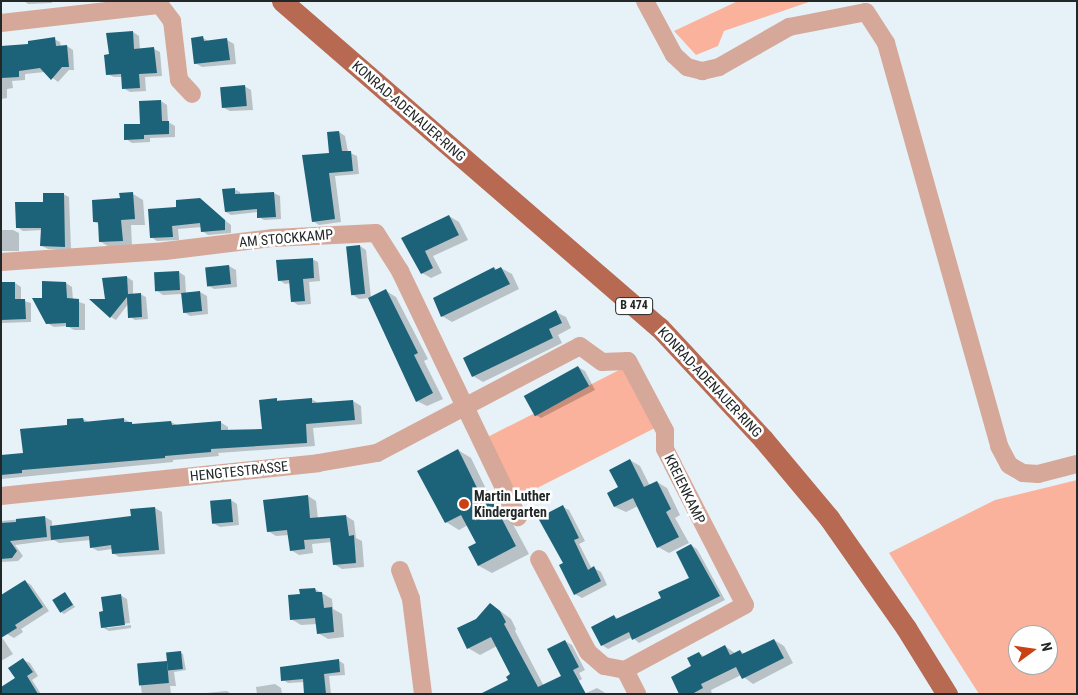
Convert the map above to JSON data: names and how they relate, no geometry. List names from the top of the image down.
{
  "streets": {
    "main road": ["KONRAD-ADENAUER-RING", "B 474"],
    "street": ["AM STOCKKAMP", "HENGTESTRASSE", "KREIENKAMP"]
  },
  "crossings": [
    ["AM STOCKKAMP", "HENGTESTRASSE"],
    ["AM STOCKKAMP", "KREIENKAMP"],
    ["HENGTESTRASSE", "KREIENKAMP"]
  ],
  "places": ["Martin Luther Kindergarten"],
  "north": "right"
}
